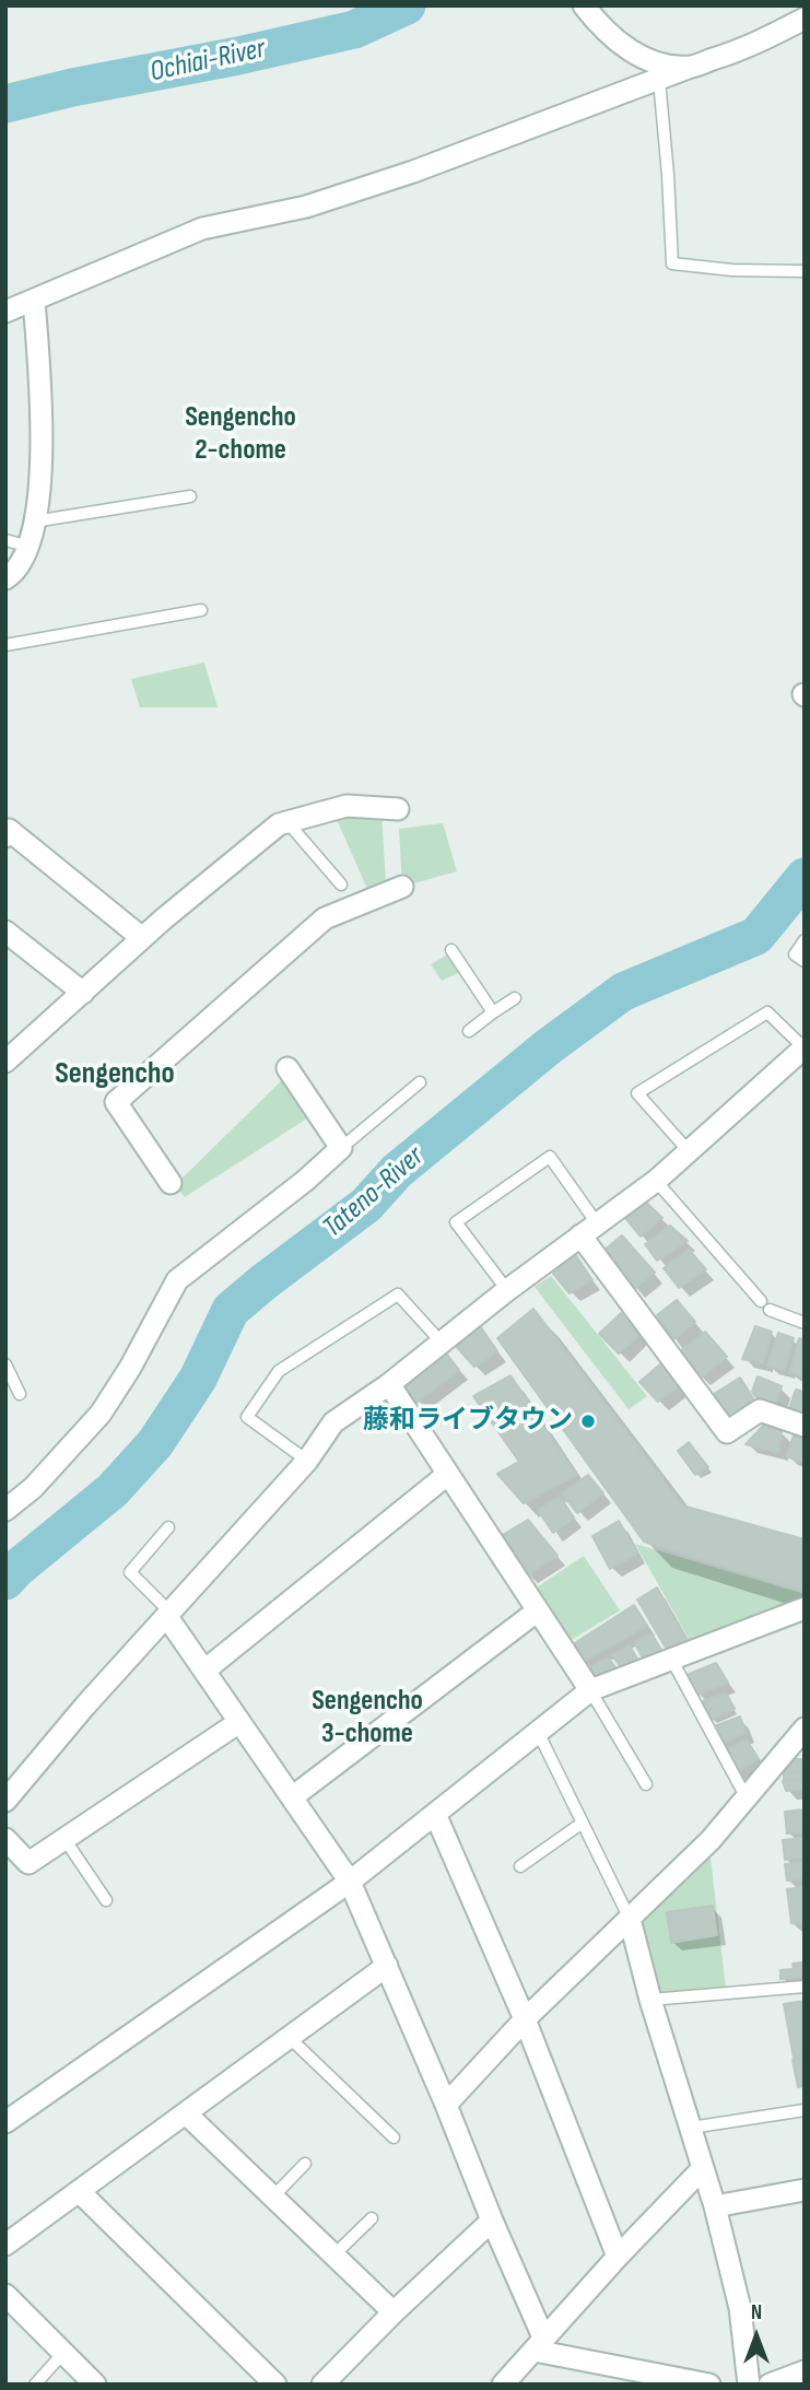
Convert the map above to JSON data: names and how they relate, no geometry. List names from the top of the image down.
{
  "districts": ["Sengencho 2-chome", "Sengencho", "Sengencho 3-chome"],
  "water": ["Ochiai-River", "Tateno-River"],
  "places": ["藤和ライブタウン"],
  "north": "top"
}
